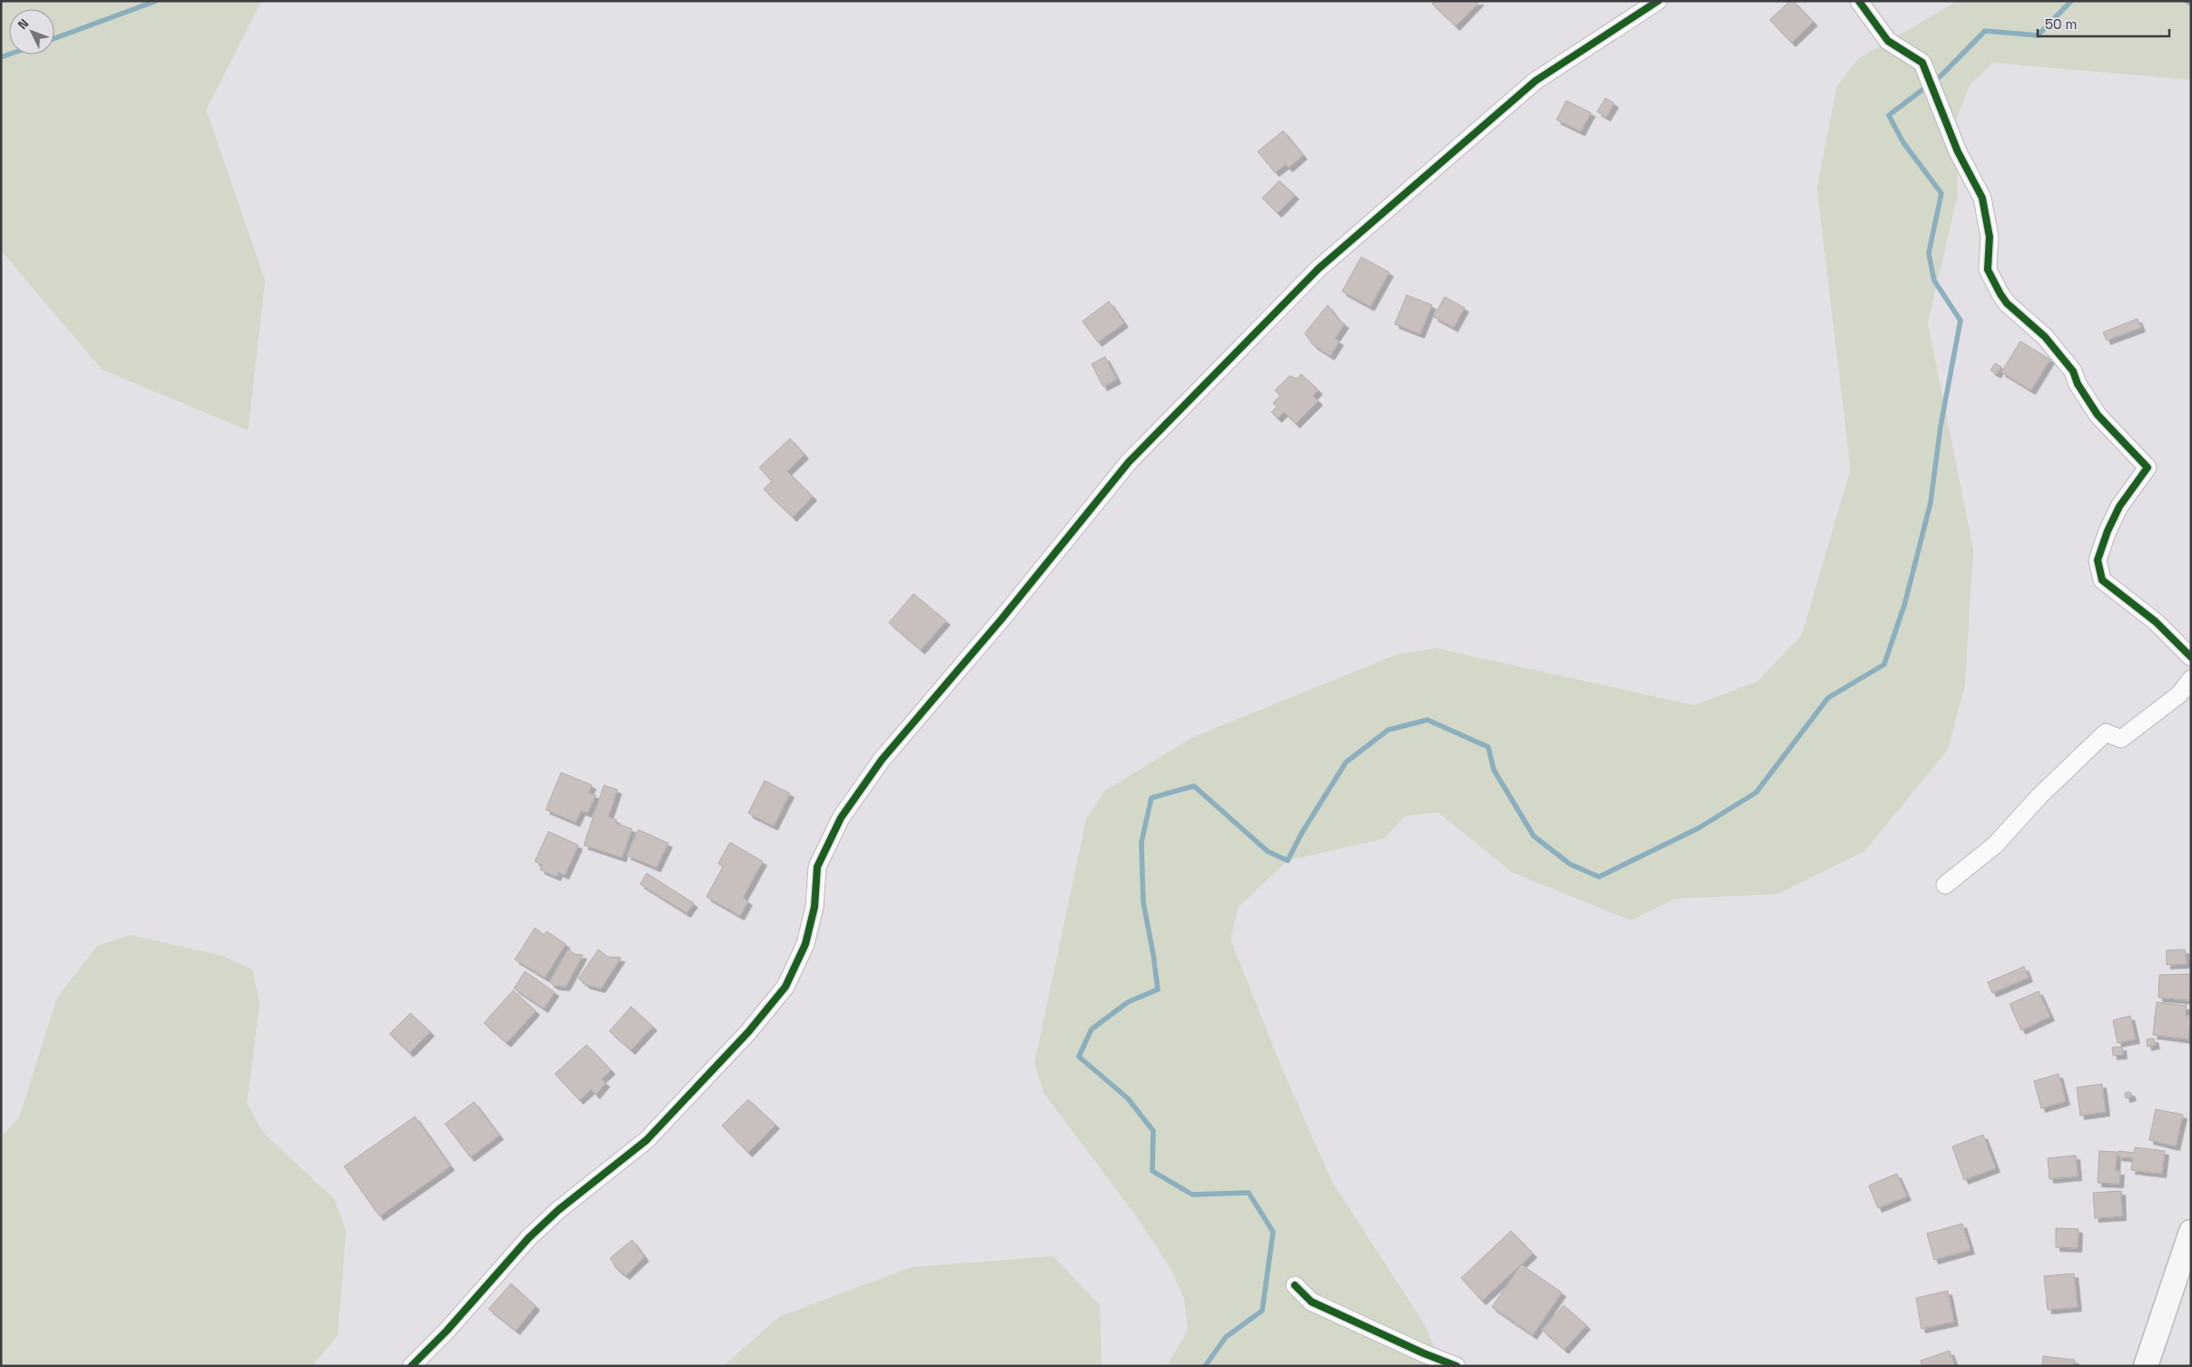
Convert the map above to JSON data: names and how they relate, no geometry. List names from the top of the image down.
{
  "scale_bar": "50 m",
  "north": "top left"
}
